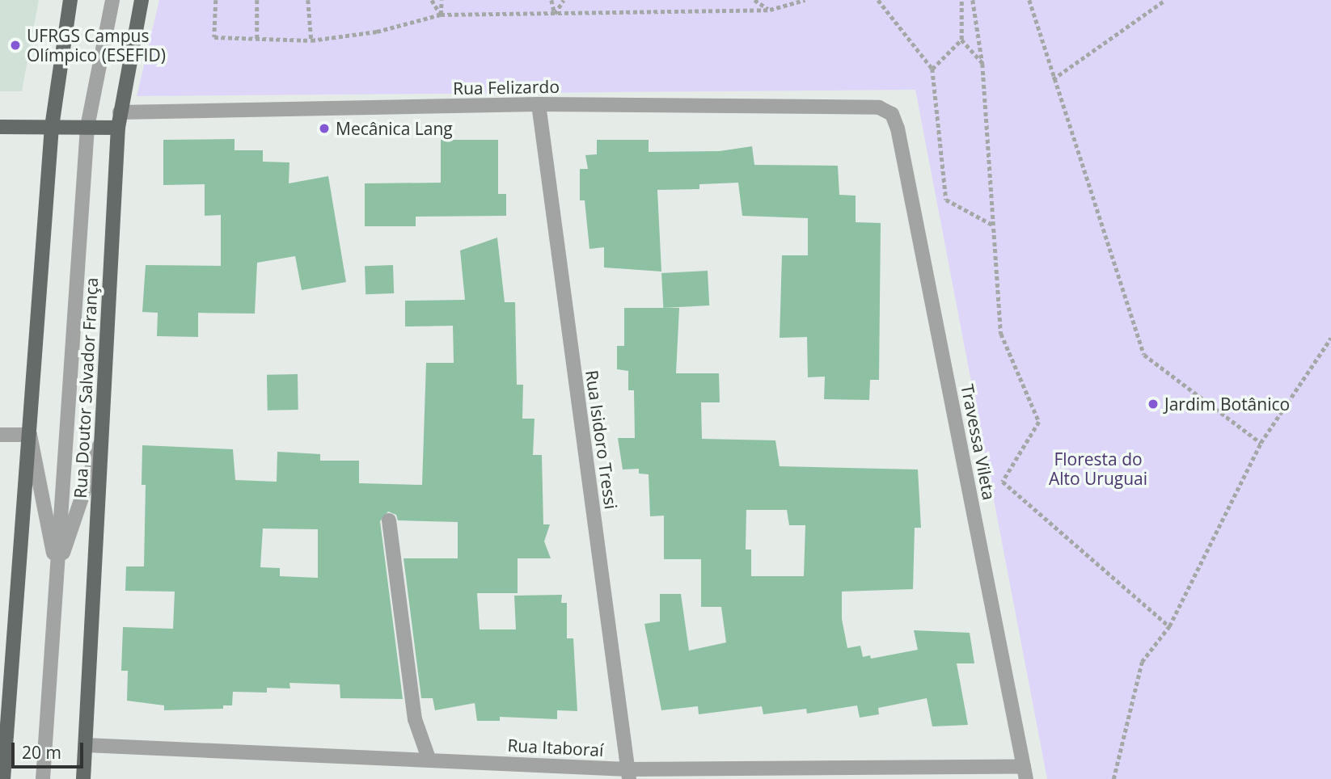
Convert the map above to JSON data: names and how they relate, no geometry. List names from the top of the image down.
{
  "streets": {
    "main road": ["Rua Doutor Salvador França"],
    "street": [
      "Rua Felizardo",
      "Rua Isidoro Tressi",
      "Travessa Vileta",
      "Rua Itaboraí"
    ]
  },
  "crossings": [
    ["Rua Felizardo", "Rua Doutor Salvador França"],
    ["Rua Felizardo", "Rua Isidoro Tressi"],
    ["Rua Felizardo", "Travessa Vileta"],
    ["Rua Doutor Salvador França", "Rua Itaboraí"],
    ["Rua Isidoro Tressi", "Rua Itaboraí"],
    ["Travessa Vileta", "Rua Itaboraí"]
  ],
  "parks": ["Floresta do Alto Uruguai"],
  "places": ["UFRGS Campus Olímpico (ESEFID)", "Mecânica Lang", "Jardim Botânico"],
  "scale_bar": "20 m"
}
